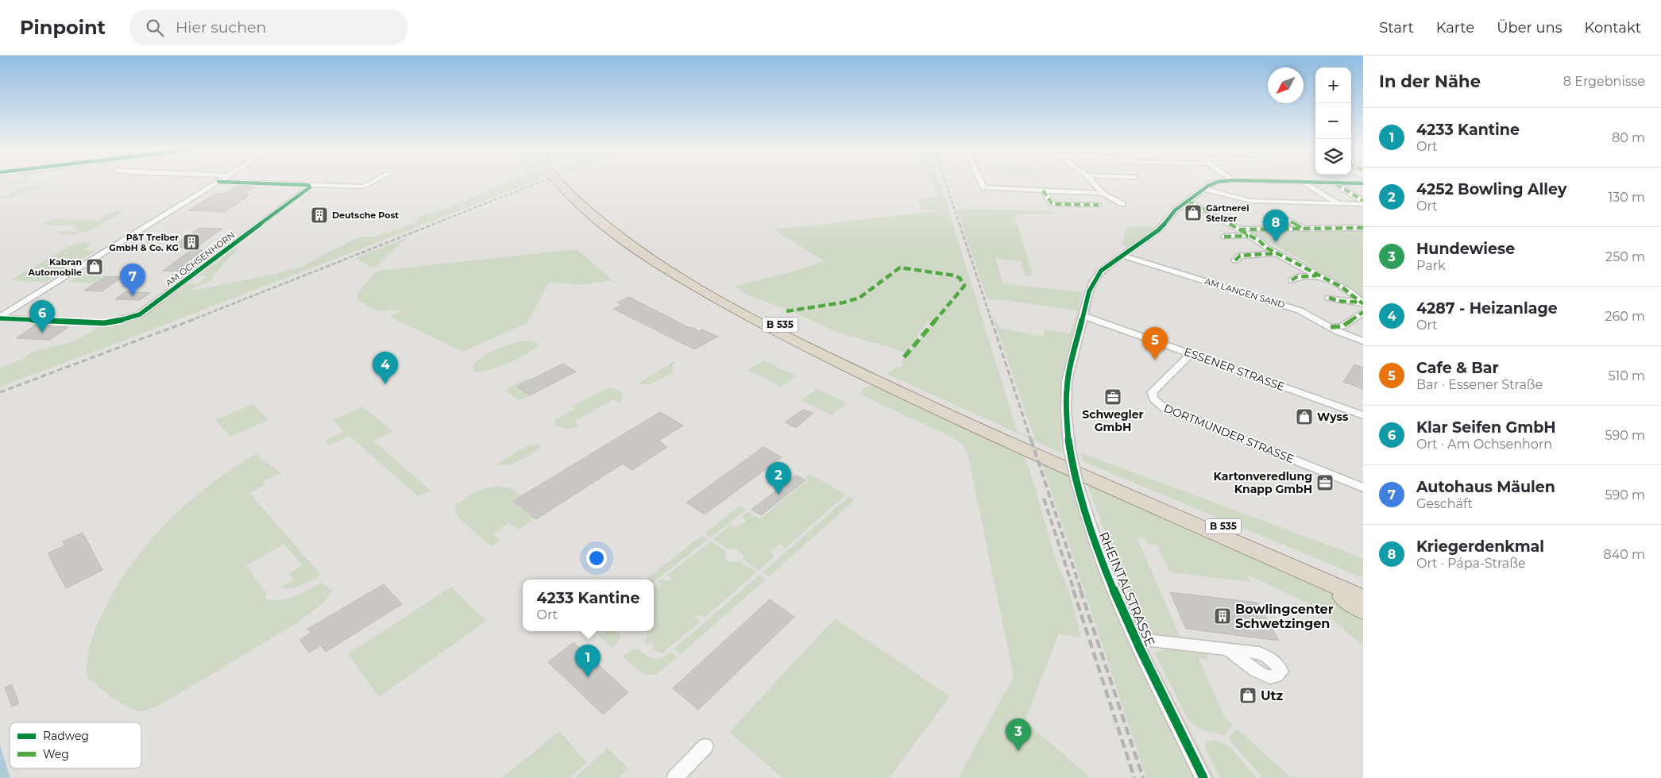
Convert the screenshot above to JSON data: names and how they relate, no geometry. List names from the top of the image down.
{
  "streets": {
    "highway": ["B 535"],
    "street": [
      "AM OCHSENHORN",
      "AM LANGEN SAND",
      "ESSENER STRASSE",
      "DORTMUNDER STRASSE",
      "RHEINTALSTRASSE"
    ]
  },
  "crossings": [
    ["AM LANGEN SAND", "RHEINTALSTRASSE"],
    ["ESSENER STRASSE", "DORTMUNDER STRASSE"],
    ["ESSENER STRASSE", "RHEINTALSTRASSE"]
  ],
  "places": {
    "shop": [
      "Gärtnerei Stelzer",
      "Kabran Automobile",
      "Wyss",
      "Utz"
    ],
    "building": ["Deutsche Post", "P&T Treiber GmbH & Co. KG", "Bowlingcenter Schwetzingen"],
    "office": ["Schwegler GmbH", "Kartonveredlung Knapp GmbH"]
  },
  "legend": ["Radweg", "Weg"],
  "north": "bottom left",
  "page": {
    "header": "Pinpoint",
    "search": "Hier suchen",
    "nav": [
      "Start",
      "Karte",
      "Über uns",
      "Kontakt"
    ],
    "heading": ["In der Nähe", "8 Ergebnisse"],
    "map_buttons": ["+", "−"],
    "list": [
      {
        "mark": "1",
        "name": "4233 Kantine",
        "note": "Ort",
        "value": "80 m"
      },
      {
        "mark": "2",
        "name": "4252 Bowling Alley",
        "note": "Ort",
        "value": "130 m"
      },
      {
        "mark": "3",
        "name": "Hundewiese",
        "note": "Park",
        "value": "250 m"
      },
      {
        "mark": "4",
        "name": "4287 - Heizanlage",
        "note": "Ort",
        "value": "260 m"
      },
      {
        "mark": "5",
        "name": "Cafe & Bar",
        "note": "Bar · Essener Straße",
        "value": "510 m"
      },
      {
        "mark": "6",
        "name": "Klar Seifen GmbH",
        "note": "Ort · Am Ochsenhorn",
        "value": "590 m"
      },
      {
        "mark": "7",
        "name": "Autohaus Mäulen",
        "note": "Geschäft",
        "value": "590 m"
      },
      {
        "mark": "8",
        "name": "Kriegerdenkmal",
        "note": "Ort · Pápa-Straße",
        "value": "840 m"
      }
    ],
    "pins": [
      "8",
      "7",
      "6",
      "5",
      "4",
      "2",
      "1",
      "3"
    ],
    "popup": ["4233 Kantine", "Ort"]
  }
}
